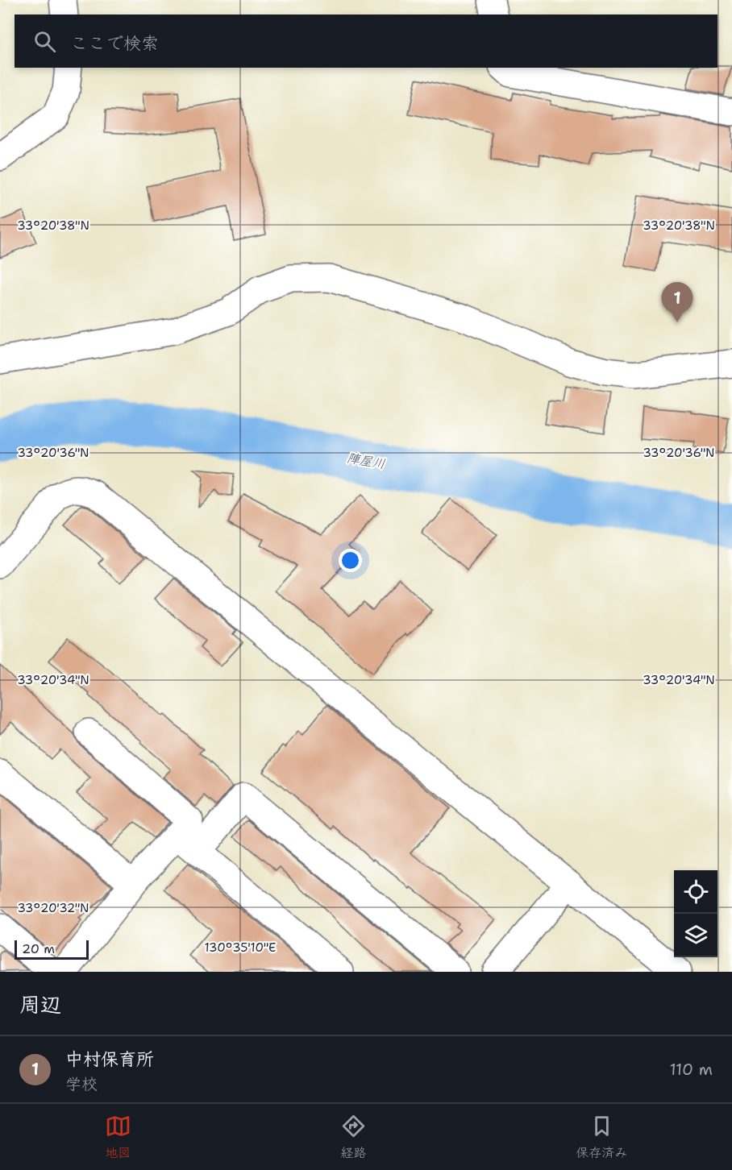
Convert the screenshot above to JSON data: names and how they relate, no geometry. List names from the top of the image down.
{
  "water": ["陣屋川"],
  "scale_bar": "20 m",
  "page": {
    "search": "ここで検索",
    "pins": "1",
    "scale": "20 m",
    "heading": "周辺",
    "list": [
      {
        "mark": "1",
        "name": "中村保育所",
        "note": "学校",
        "value": "110 m"
      }
    ],
    "nav": ["地図", "経路", "保存済み"]
  },
  "coordinates": [
    "33°20'38\"N",
    "33°20'36\"N",
    "33°20'34\"N",
    "33°20'32\"N",
    "130°35'10\"E"
  ]
}
